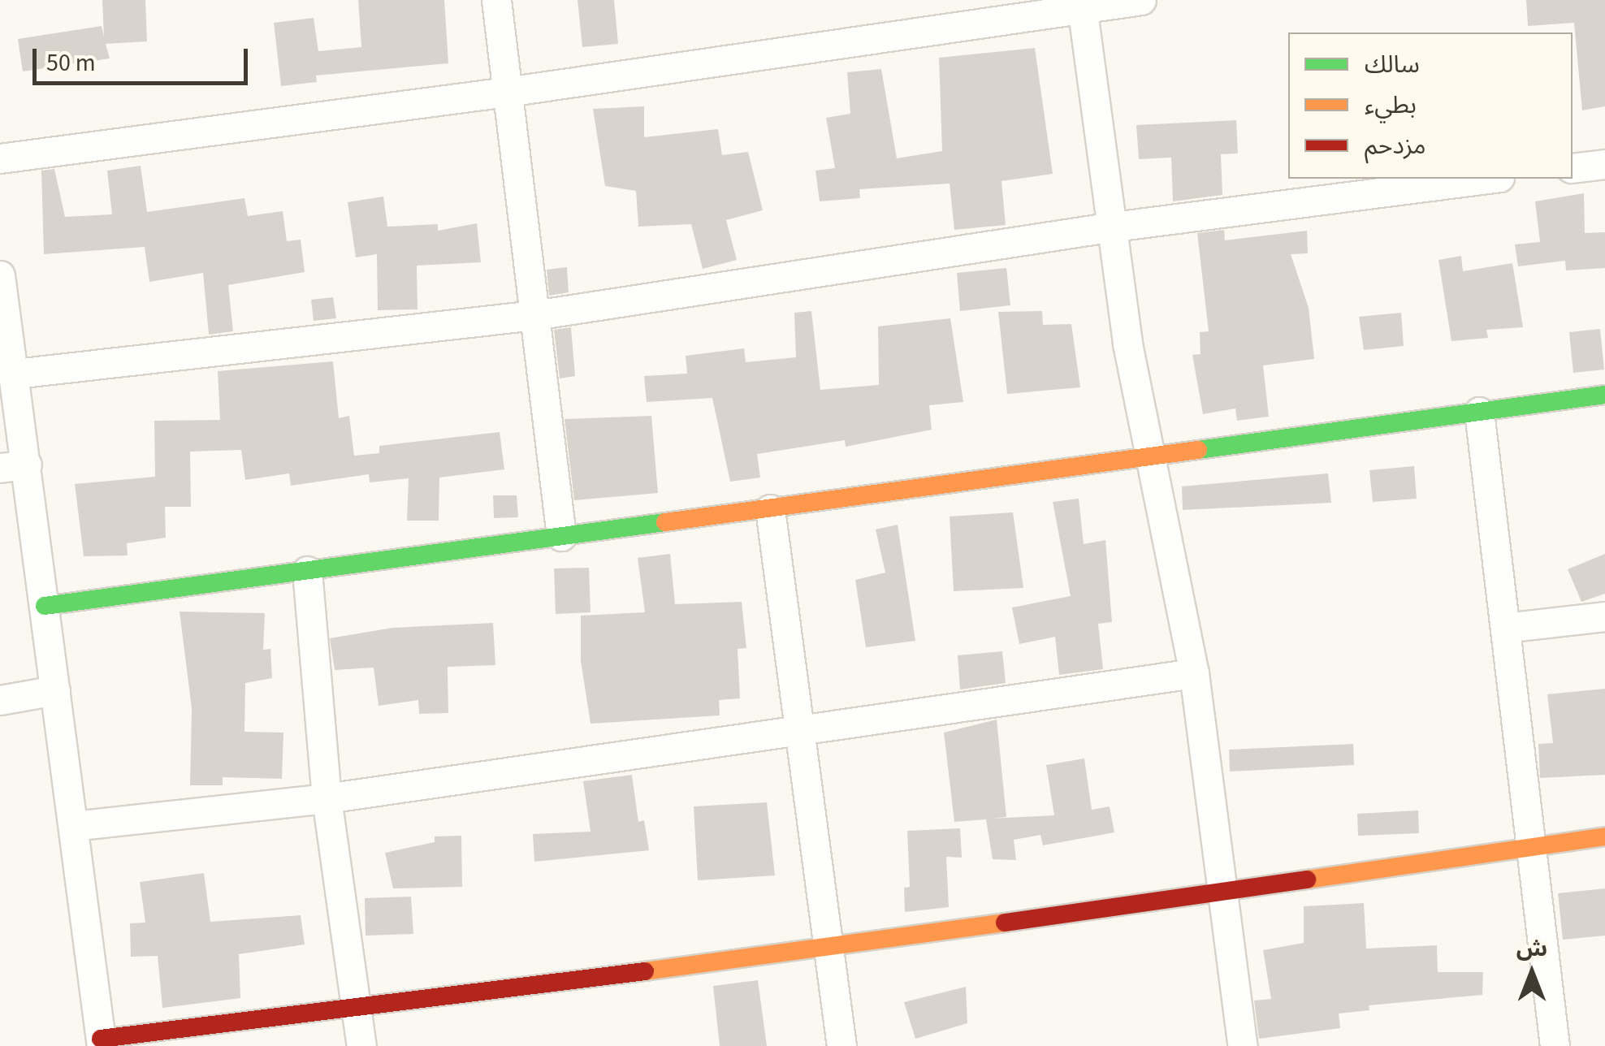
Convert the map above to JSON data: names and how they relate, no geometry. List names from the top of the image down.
{
  "legend": ["سالك", "بطيء", "مزدحم"],
  "scale_bar": "50 m",
  "north": "top"
}
